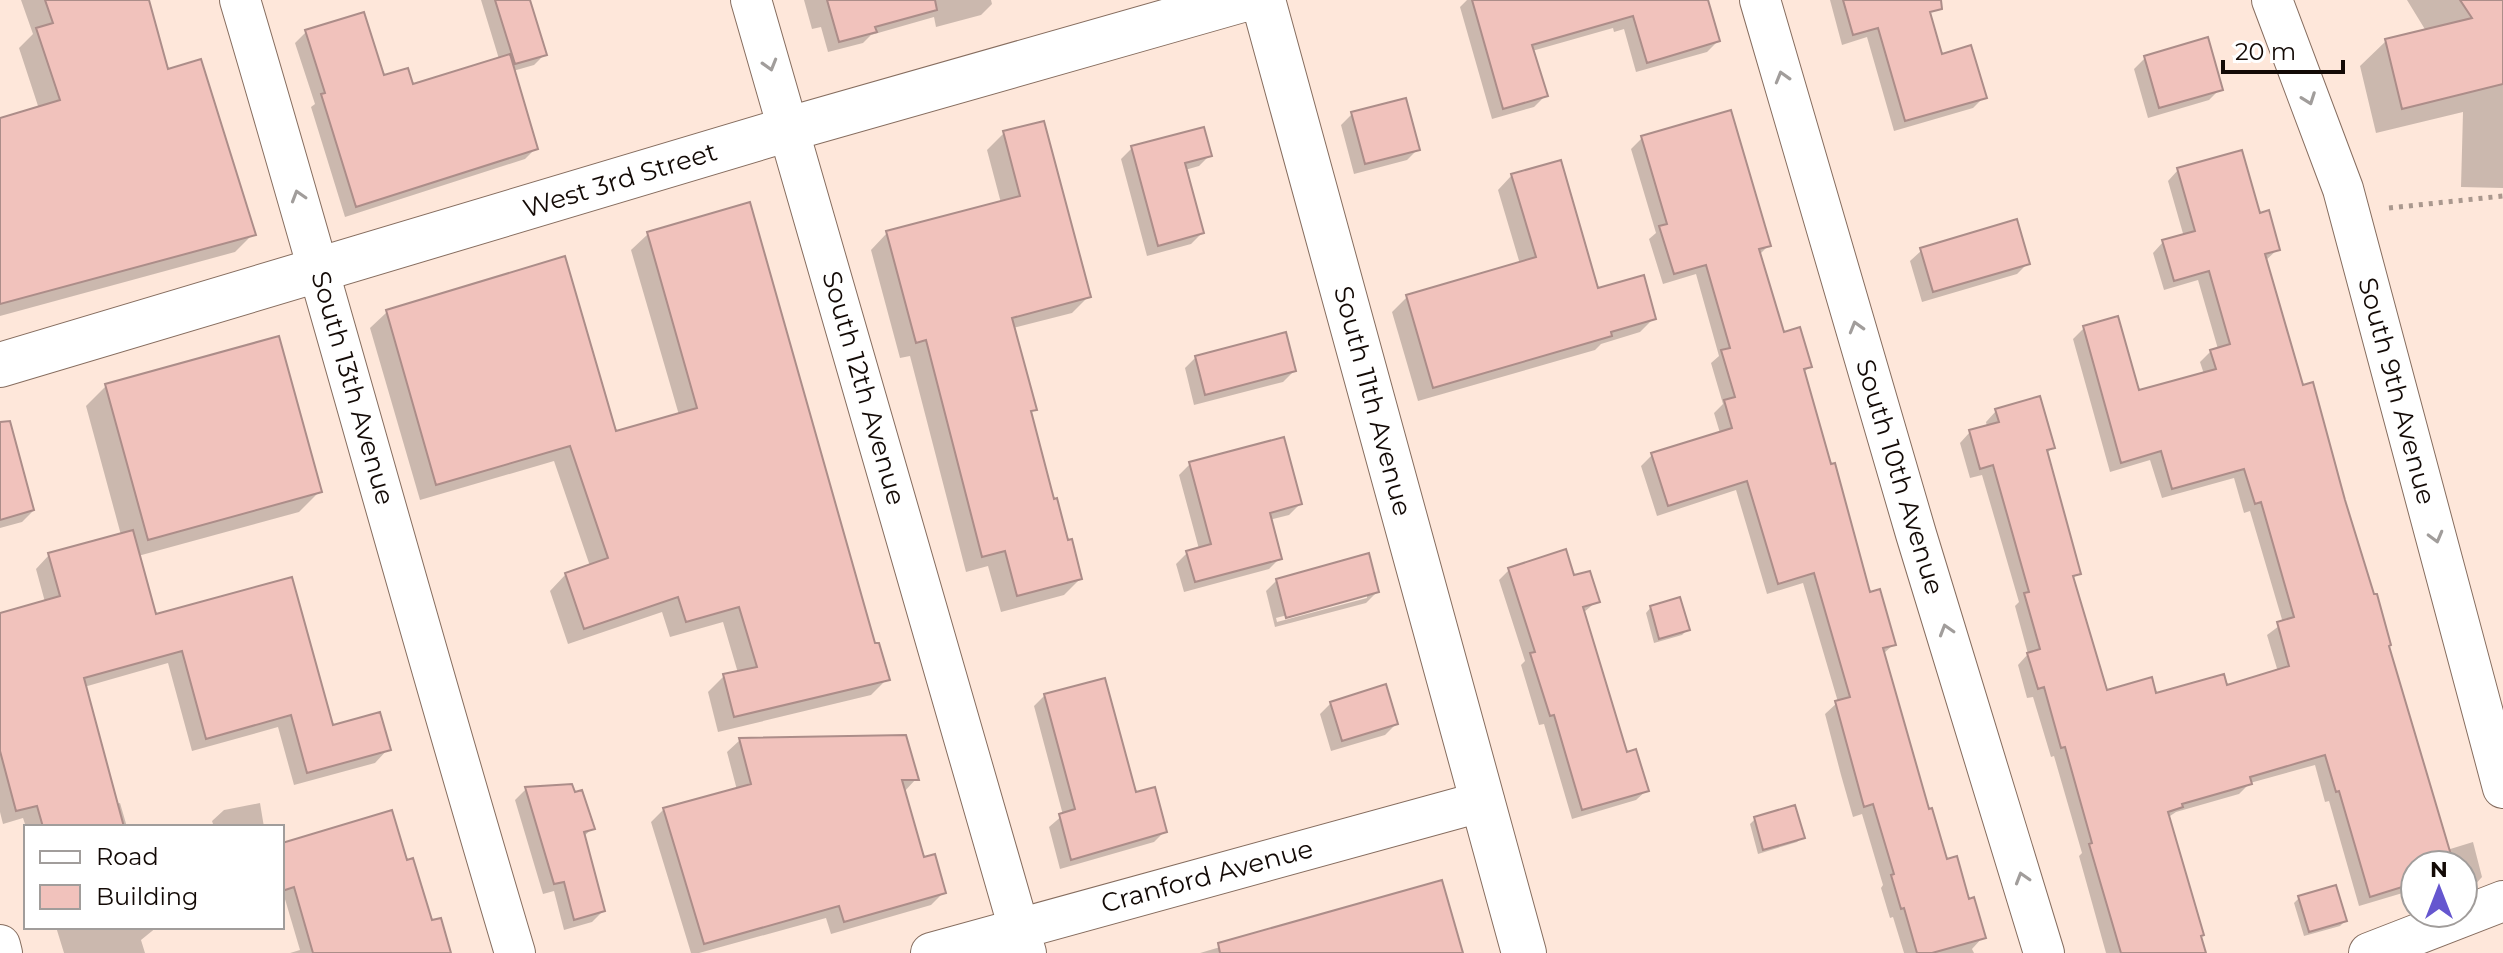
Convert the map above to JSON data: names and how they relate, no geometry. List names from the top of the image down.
{
  "streets": {
    "street": [
      "West 3rd Street",
      "South 13th Avenue",
      "South 12th Avenue",
      "South 9th Avenue",
      "South 11th Avenue",
      "South 10th Avenue",
      "Cranford Avenue"
    ]
  },
  "crossings": [
    ["West 3rd Street", "South 13th Avenue"],
    ["West 3rd Street", "South 12th Avenue"],
    ["South 12th Avenue", "Cranford Avenue"],
    ["South 11th Avenue", "Cranford Avenue"]
  ],
  "one_way": ["South 9th Avenue", "South 10th Avenue"],
  "legend": ["Road", "Building"],
  "scale_bar": "20 m",
  "north": "top"
}
